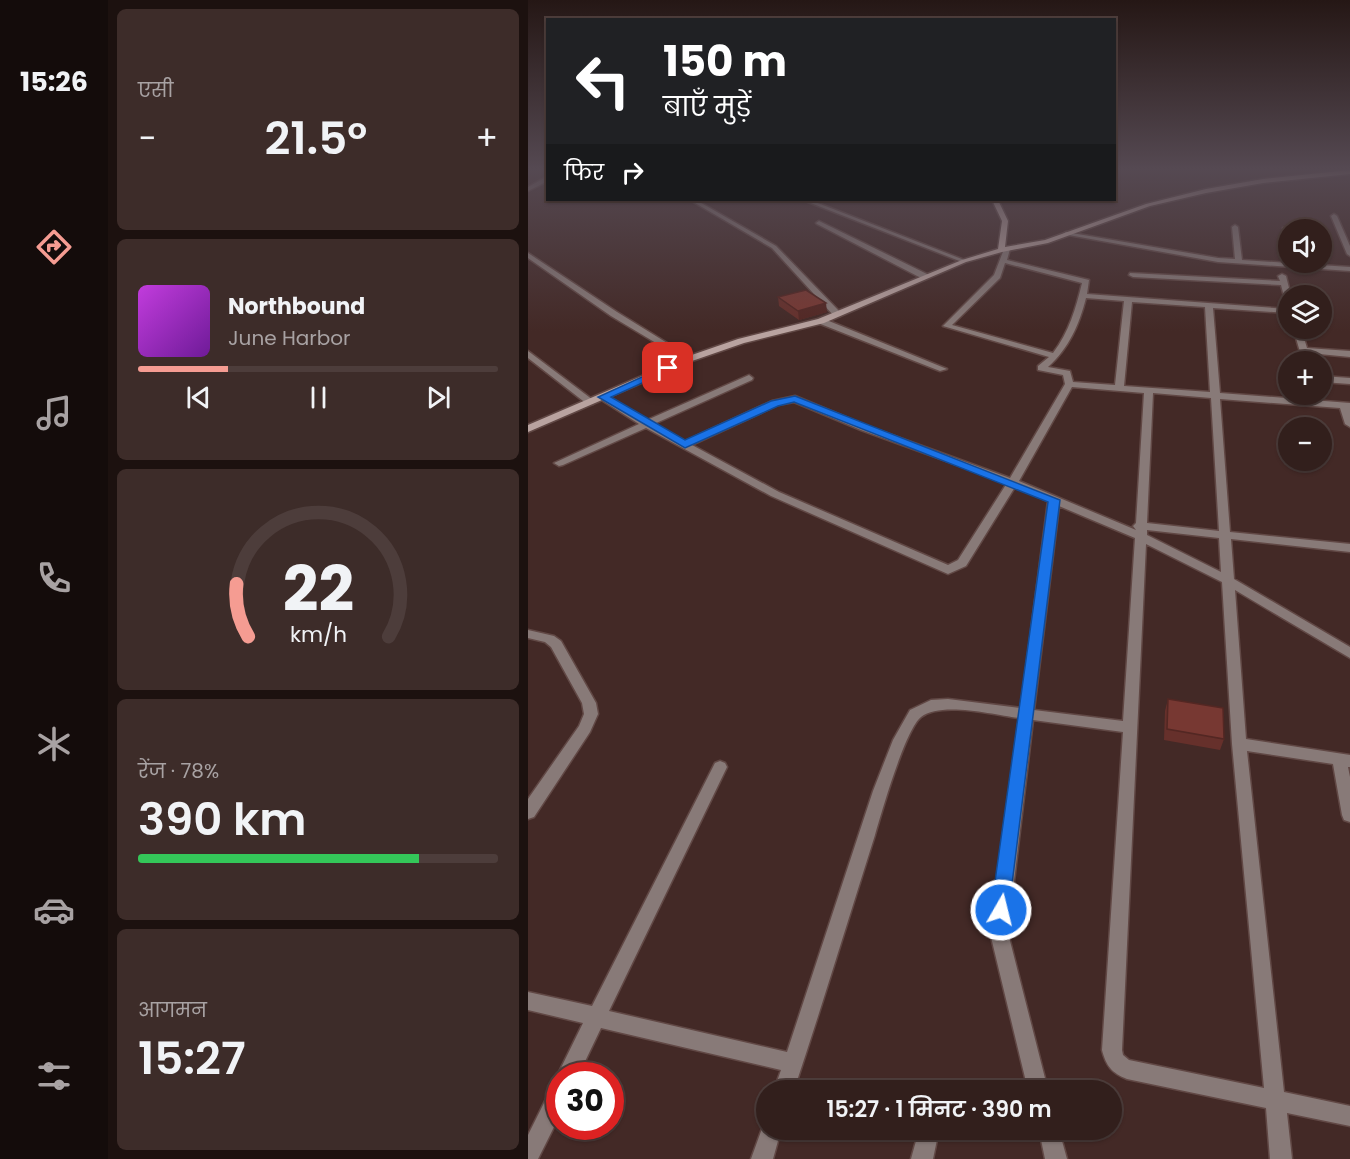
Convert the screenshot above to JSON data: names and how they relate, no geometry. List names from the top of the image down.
{
  "page": {
    "tabs": "15:26",
    "tile": [
      "एसी",
      ["रेंज · 78%", "390 km"],
      ["आगमन", "15:27"]
    ],
    "turn": ["150 m", "बाएँ मुड़ें"],
    "heat": ["−", "21.5°", "+"],
    "then": "फिर",
    "map_buttons": ["+", "−"],
    "song": ["Northbound", "June Harbor"],
    "limit": "30",
    "trip": "15:27 · 1 मिनट · 390 m",
    "gauge": ["22", "km/h"]
  }
}
